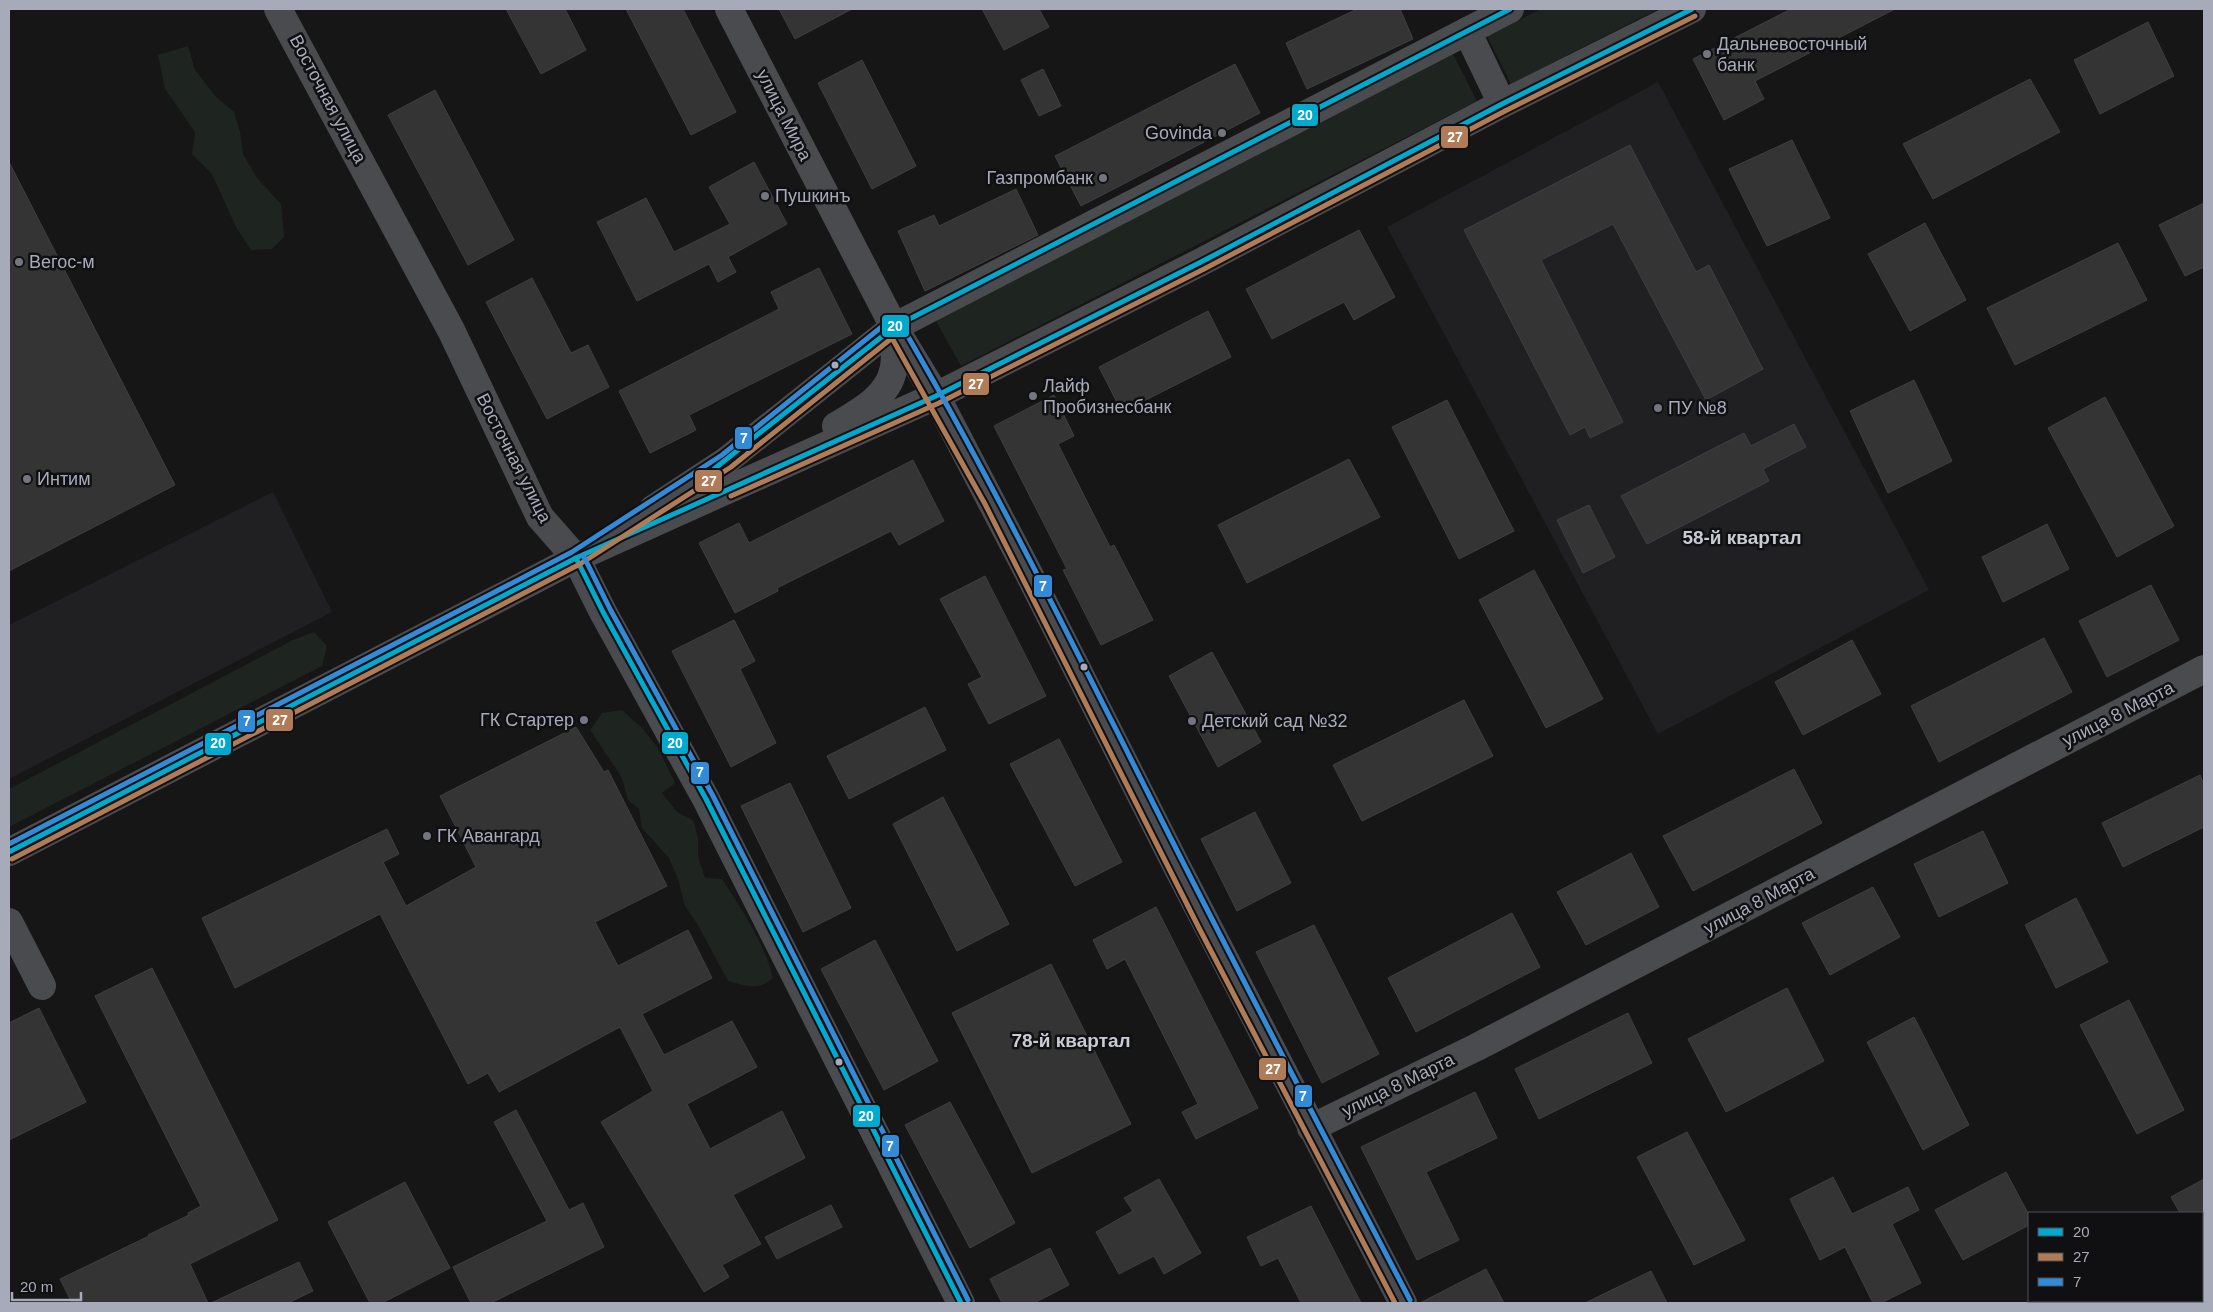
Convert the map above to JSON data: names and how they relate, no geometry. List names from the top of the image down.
{
  "streets": {
    "street": ["Восточная улица", "улица Мира", "улица 8 Марта"]
  },
  "crossings": [
    ["улица Мира", "улица 8 Марта"]
  ],
  "districts": ["58-й квартал", "78-й квартал"],
  "places": [
    "Дальневосточный банк",
    "Govinda",
    "Газпромбанк",
    "Пушкинъ",
    "Вегос-м",
    "Лайф Пробизнесбанк",
    "ПУ №8",
    "Интим",
    "ГК Стартер",
    "Детский сад №32",
    "ГК Авангард"
  ],
  "lines": ["transit line 20", "transit line 27", "transit line 7"],
  "legend": ["20", "27", "7"],
  "scale_bar": "20 m"
}
